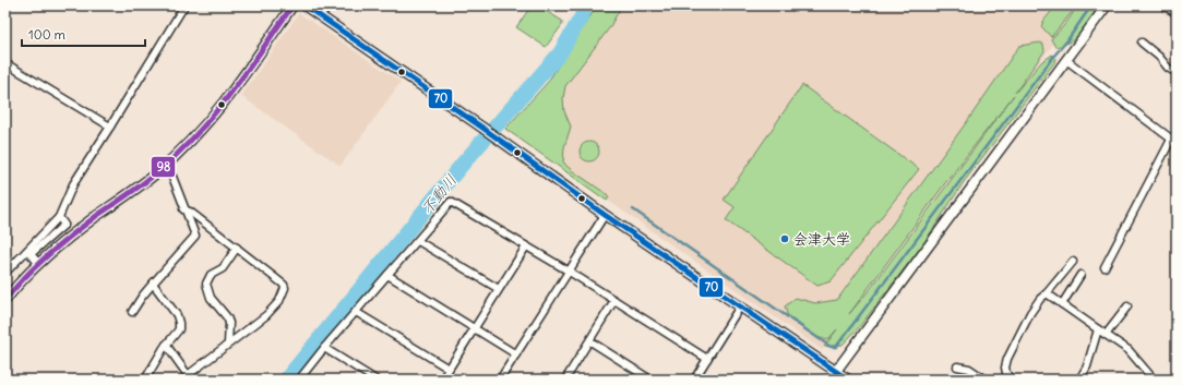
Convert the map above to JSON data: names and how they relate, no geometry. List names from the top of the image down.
{
  "water": ["不動川"],
  "places": ["会津大学"],
  "lines": ["transit line 70", "transit line 98"],
  "scale_bar": "100 m"
}
